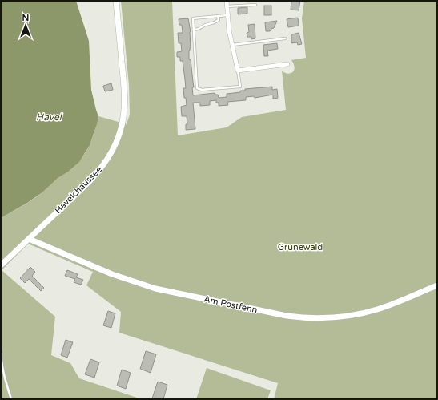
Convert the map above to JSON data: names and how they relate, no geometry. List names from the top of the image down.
{
  "streets": {
    "street": ["Havelchaussee", "Am Postfenn"]
  },
  "crossings": [
    ["Havelchaussee", "Am Postfenn"]
  ],
  "water": ["Havel"],
  "parks": ["Grunewald"],
  "north": "top"
}
